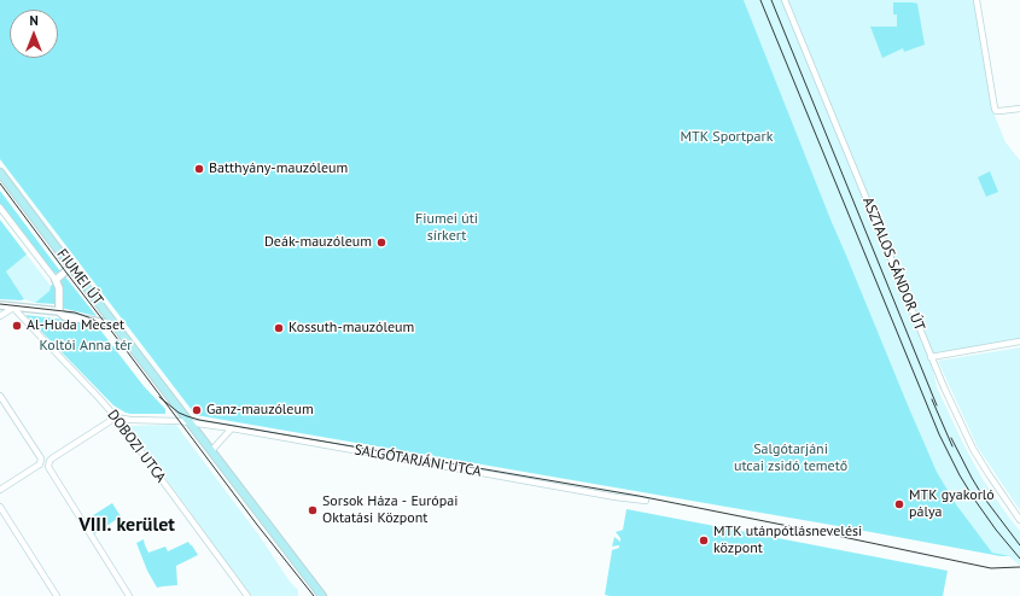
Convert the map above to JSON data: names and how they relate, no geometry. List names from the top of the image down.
{
  "streets": {
    "main road": ["FIUMEI ÚT"],
    "street": ["ASZTALOS SÁNDOR ÚT", "DOBOZI UTCA", "SALGÓTARJÁNI UTCA"]
  },
  "crossings": [
    ["FIUMEI ÚT", "SALGÓTARJÁNI UTCA"],
    ["DOBOZI UTCA", "SALGÓTARJÁNI UTCA"]
  ],
  "districts": ["VIII. kerület"],
  "parks": [
    "MTK Sportpark",
    "Fiumei úti sírkert",
    "Koltói Anna tér",
    "Salgótarjáni utcai zsidó temető"
  ],
  "places": [
    "Batthyány-mauzóleum",
    "Deák-mauzóleum",
    "Al-Huda Mecset",
    "Kossuth-mauzóleum",
    "Ganz-mauzóleum",
    "MTK gyakorló pálya",
    "Sorsok Háza - Európai Oktatási Központ",
    "MTK utánpótlásnevelési központ"
  ],
  "north": "top"
}
